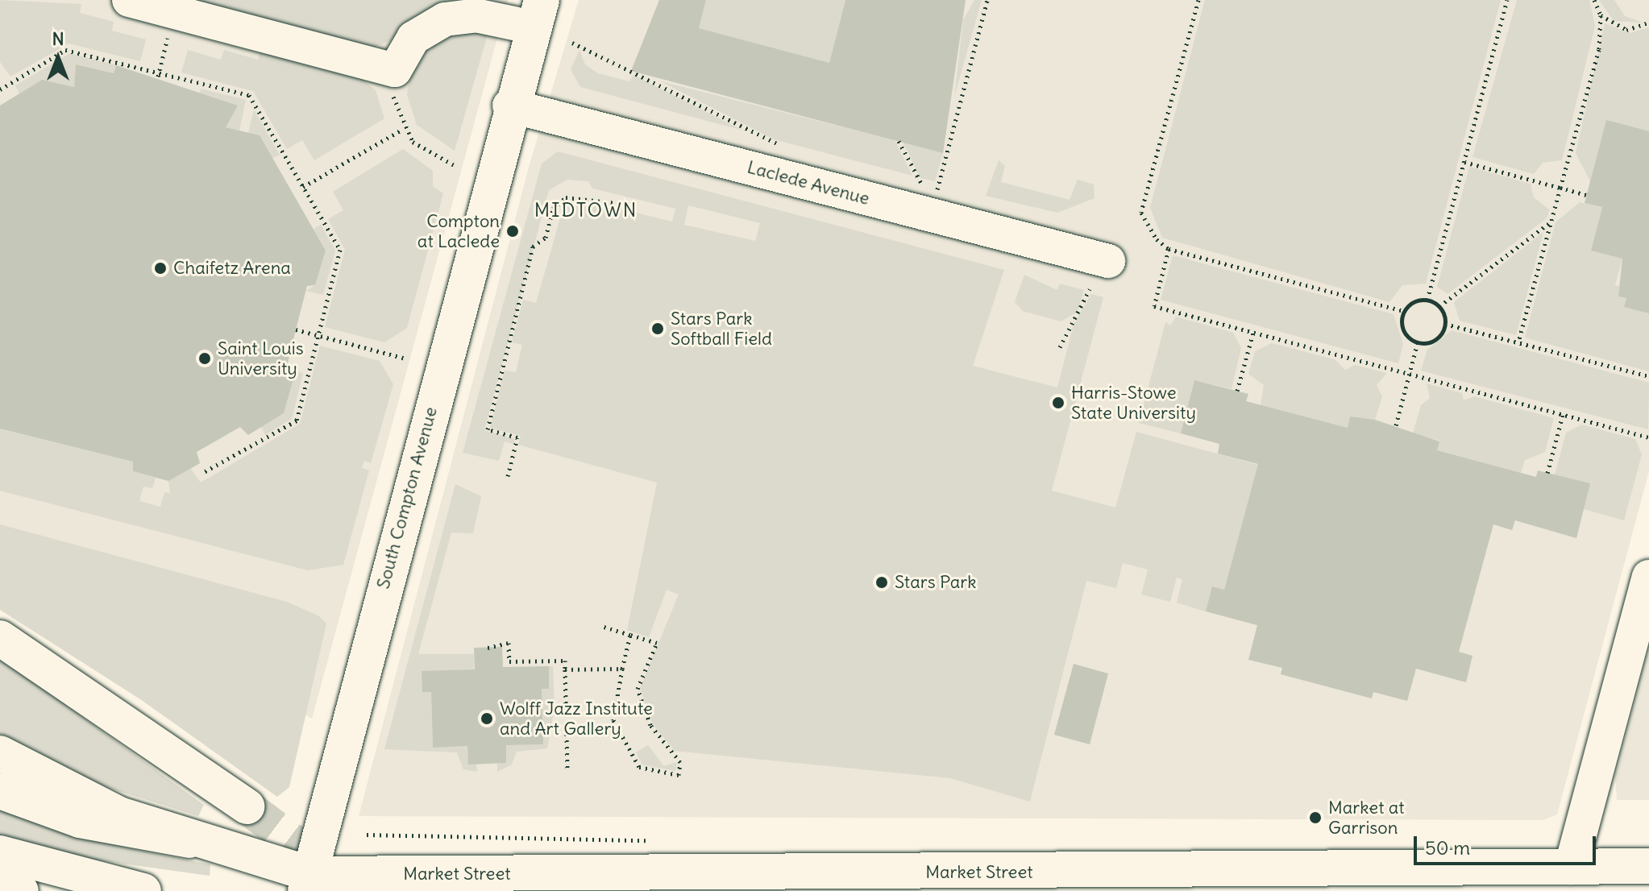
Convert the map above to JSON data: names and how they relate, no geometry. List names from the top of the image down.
{
  "streets": {
    "main road": ["South Compton Avenue", "Market Street"],
    "street": ["Laclede Avenue"]
  },
  "crossings": [
    ["Laclede Avenue", "South Compton Avenue"],
    ["South Compton Avenue", "Market Street"]
  ],
  "districts": ["MIDTOWN"],
  "places": [
    "Compton at Laclede",
    "Chaifetz Arena",
    "Stars Park Softball Field",
    "Saint Louis University",
    "Harris-Stowe State University",
    "Stars Park",
    "Wolff Jazz Institute and Art Gallery",
    "Market at Garrison"
  ],
  "scale_bar": "50 m",
  "north": "top"
}
